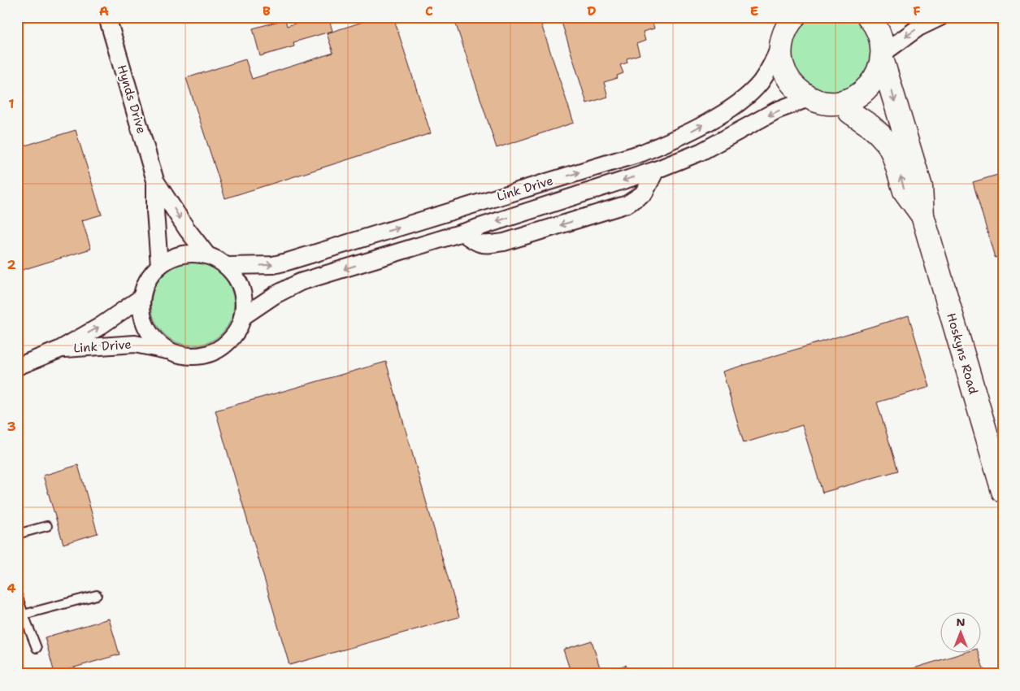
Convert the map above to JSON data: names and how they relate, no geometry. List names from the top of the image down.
{
  "streets": {
    "main road": ["Hoskyns Road"],
    "street": ["Hynds Drive", "Link Drive"]
  },
  "crossings": [
    ["Hynds Drive", "Link Drive"]
  ],
  "north": "top",
  "grid": {
    "columns": [
      "A",
      "B",
      "C",
      "D",
      "E",
      "F"
    ],
    "rows": [
      "1",
      "2",
      "3",
      "4"
    ]
  }
}
